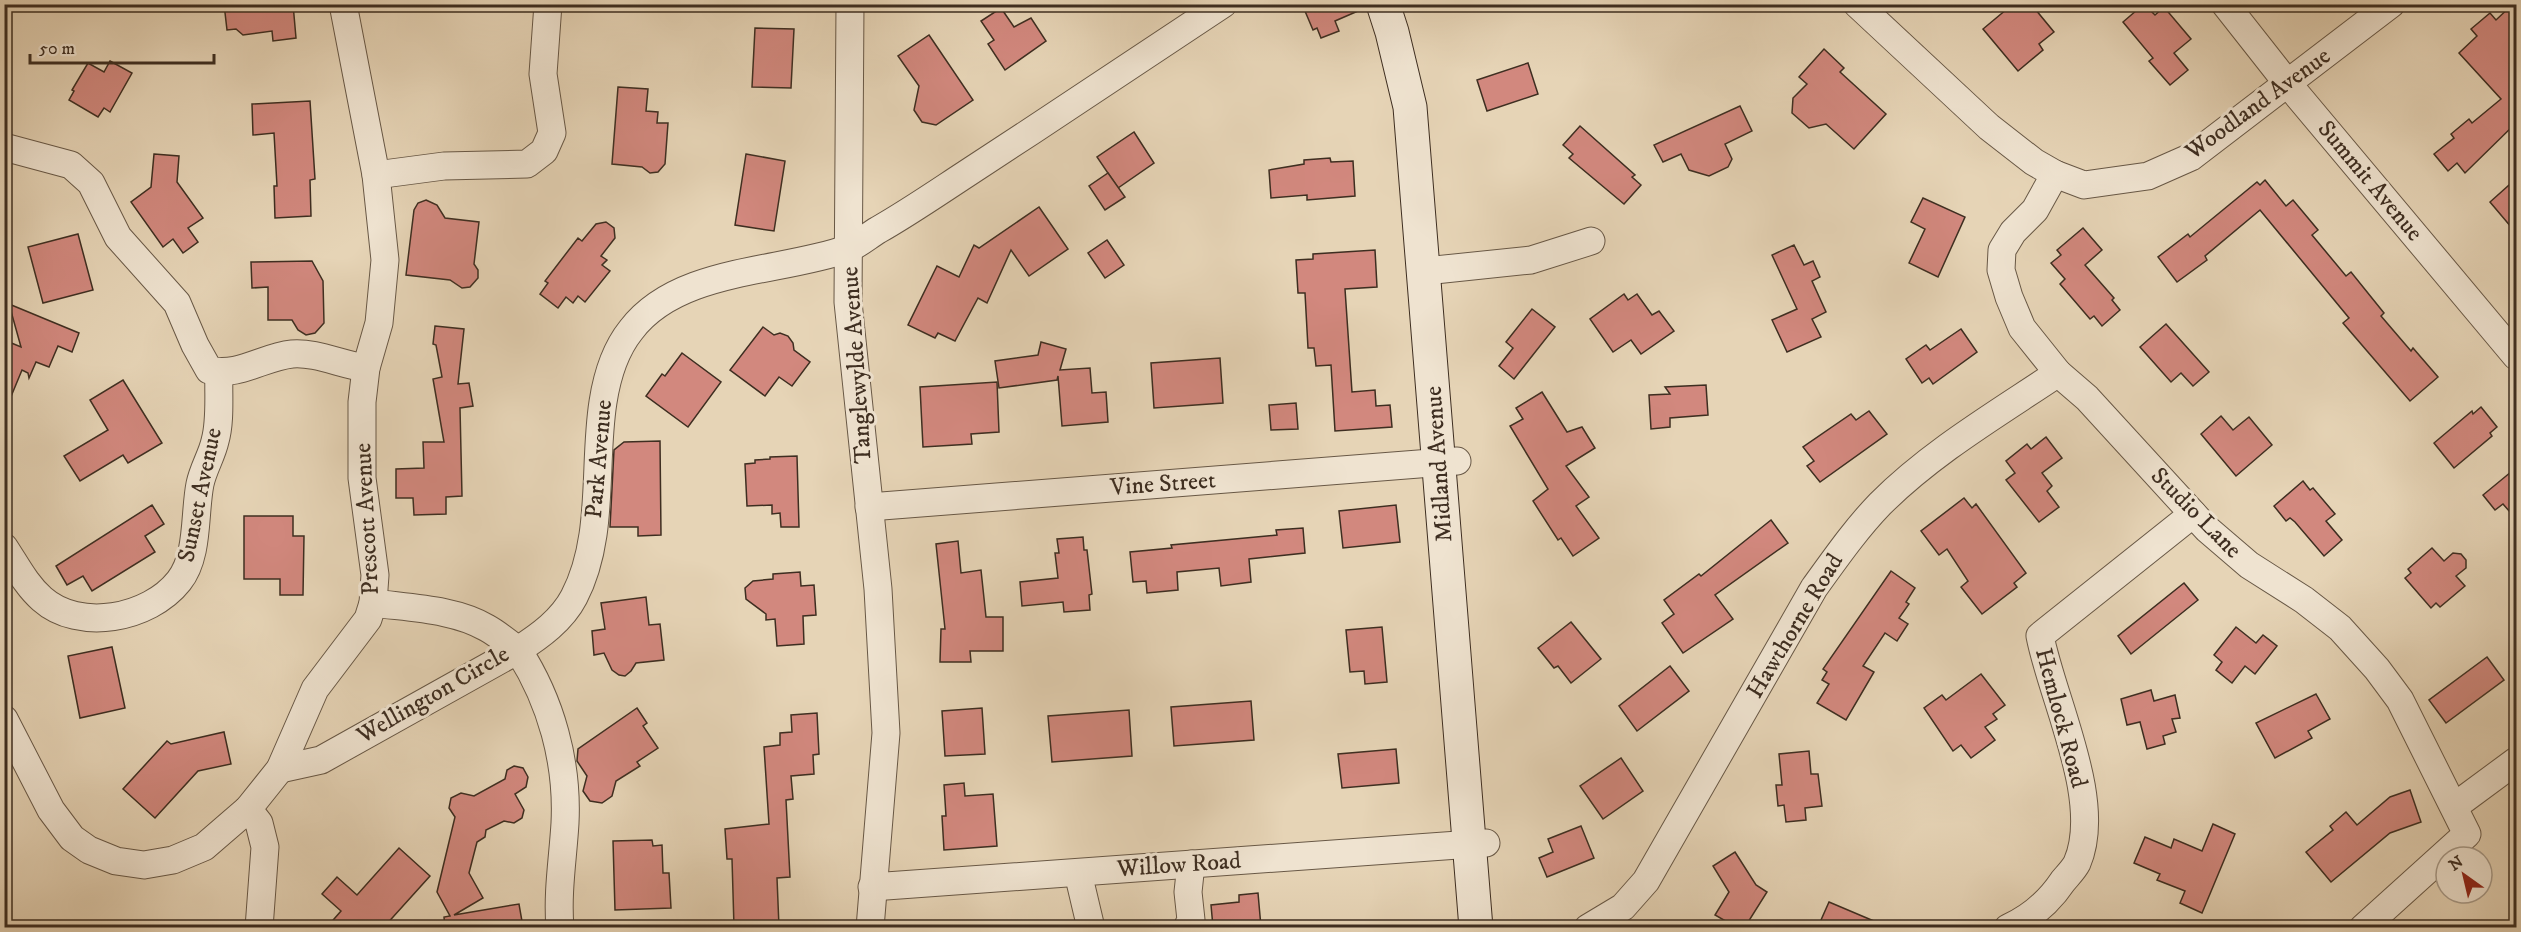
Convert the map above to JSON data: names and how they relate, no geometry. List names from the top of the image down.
{
  "streets": {
    "street": [
      "Woodland Avenue",
      "Summit Avenue",
      "Tanglewylde Avenue",
      "Park Avenue",
      "Midland Avenue",
      "Vine Street",
      "Sunset Avenue",
      "Studio Lane",
      "Prescott Avenue",
      "Hawthorne Road",
      "Wellington Circle",
      "Hemlock Road",
      "Willow Road"
    ]
  },
  "crossings": [
    ["Woodland Avenue", "Summit Avenue"],
    ["Woodland Avenue", "Studio Lane"],
    ["Tanglewylde Avenue", "Park Avenue"],
    ["Tanglewylde Avenue", "Vine Street"],
    ["Tanglewylde Avenue", "Willow Road"],
    ["Park Avenue", "Wellington Circle"],
    ["Midland Avenue", "Vine Street"],
    ["Midland Avenue", "Willow Road"],
    ["Studio Lane", "Hawthorne Road"],
    ["Studio Lane", "Hemlock Road"],
    ["Prescott Avenue", "Wellington Circle"]
  ],
  "scale_bar": "50 m",
  "north": "top left"
}
